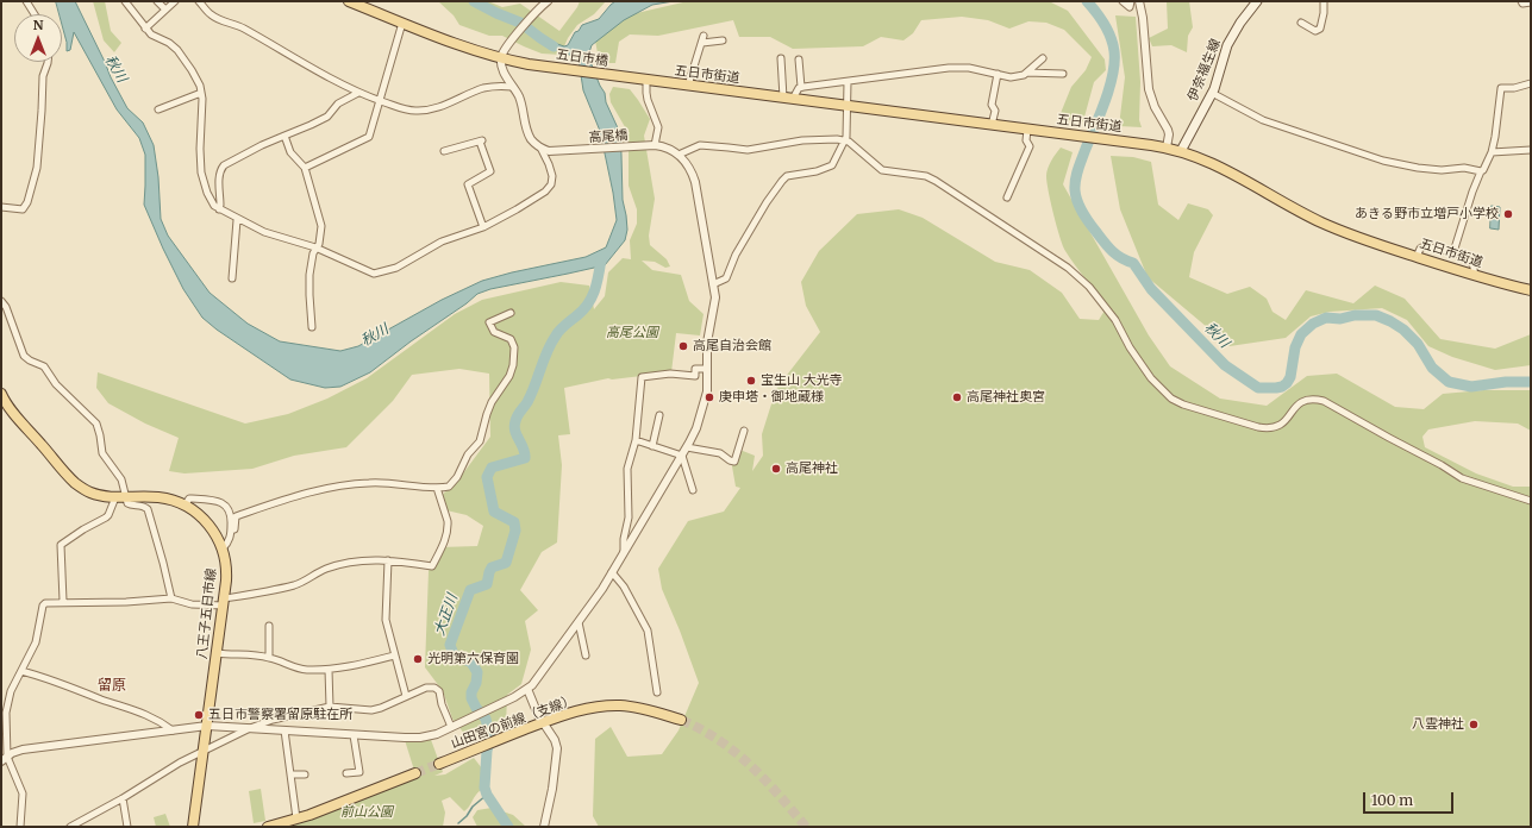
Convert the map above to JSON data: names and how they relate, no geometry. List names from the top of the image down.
{
  "streets": {
    "main road": [
      "五日市橋",
      "伊奈福生線",
      "五日市街道",
      "八王子五日市線",
      "山田宮の前線（支線）"
    ],
    "street": ["高尾橋"]
  },
  "crossings": [
    ["五日市橋", "五日市街道"],
    ["伊奈福生線", "五日市街道"]
  ],
  "districts": ["留原"],
  "water": ["秋川", "大正川"],
  "parks": ["高尾公園", "前山公園"],
  "places": [
    "あきる野市立増戸小学校",
    "高尾自治会館",
    "宝生山 大光寺",
    "庚申塔・御地蔵様",
    "高尾神社奥宮",
    "高尾神社",
    "光明第六保育園",
    "五日市警察署留原駐在所",
    "八雲神社"
  ],
  "scale_bar": "100 m",
  "north": "top"
}
